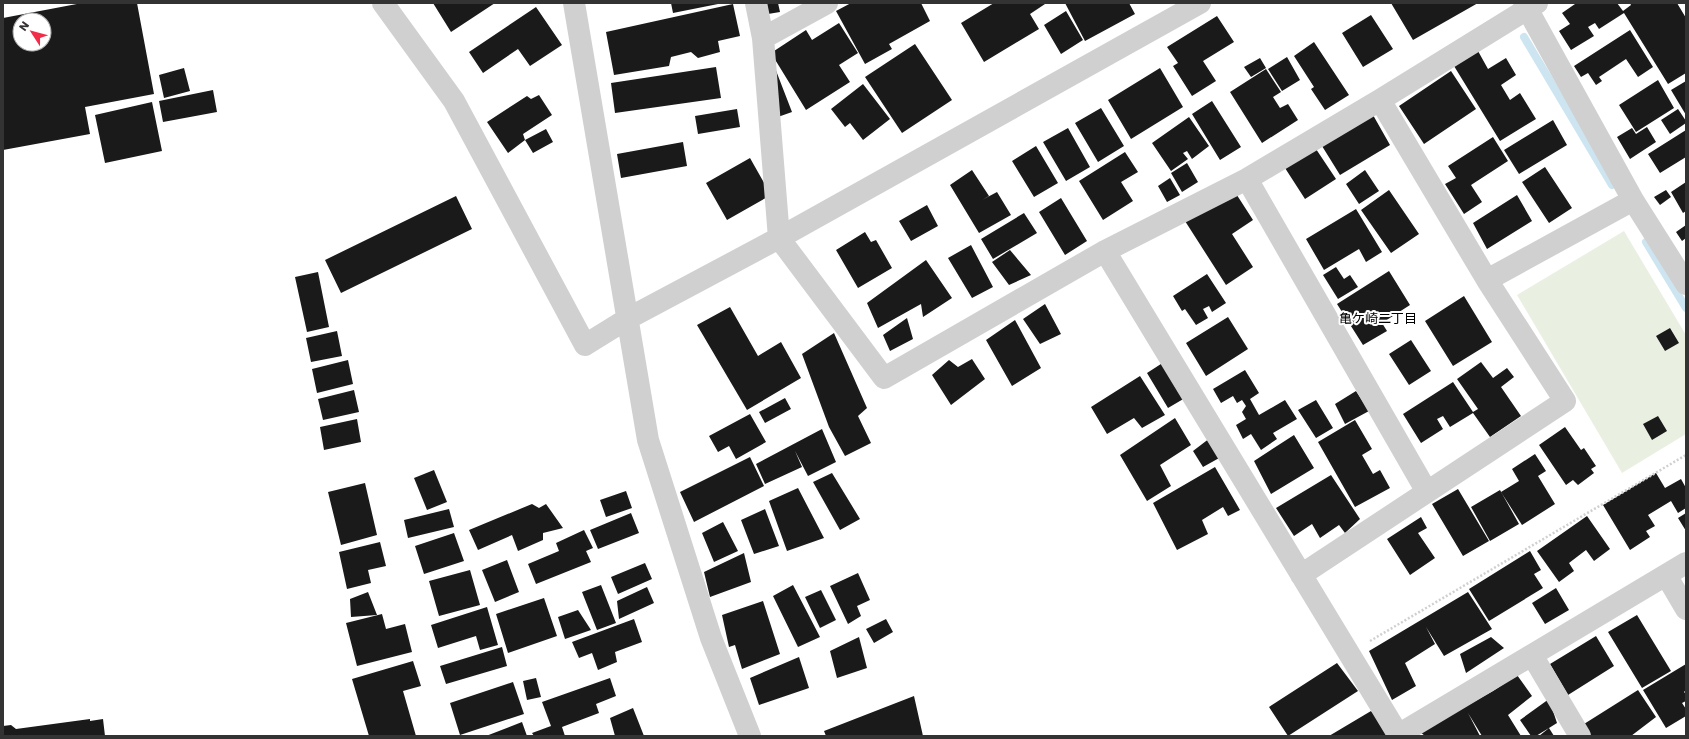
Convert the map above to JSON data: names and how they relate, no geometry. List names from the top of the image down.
{
  "districts": ["亀ケ崎二丁目"],
  "north": "top left"
}
